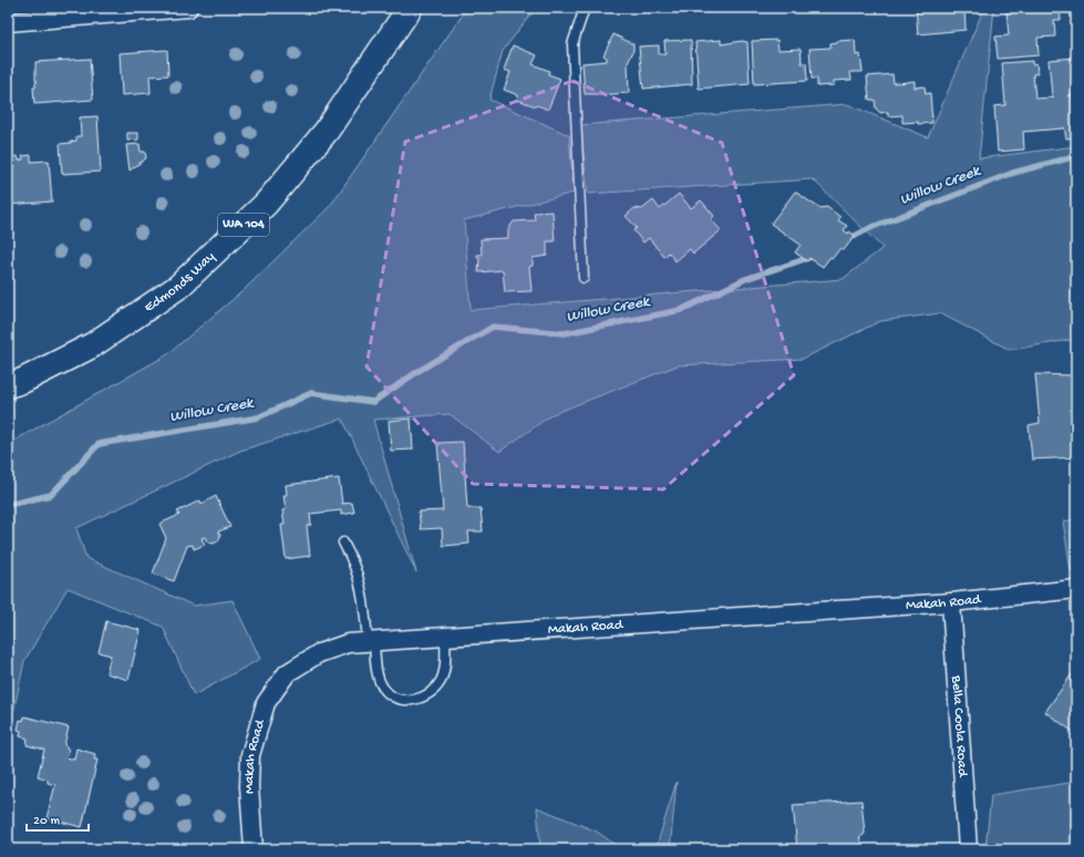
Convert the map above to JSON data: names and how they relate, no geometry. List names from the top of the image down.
{
  "streets": {
    "main road": ["WA 104", "Edmonds Way"],
    "street": ["Makah Road", "Bella Coola Road"]
  },
  "crossings": [
    ["Makah Road", "Bella Coola Road"]
  ],
  "water": ["Willow Creek"],
  "scale_bar": "20 m"
}
